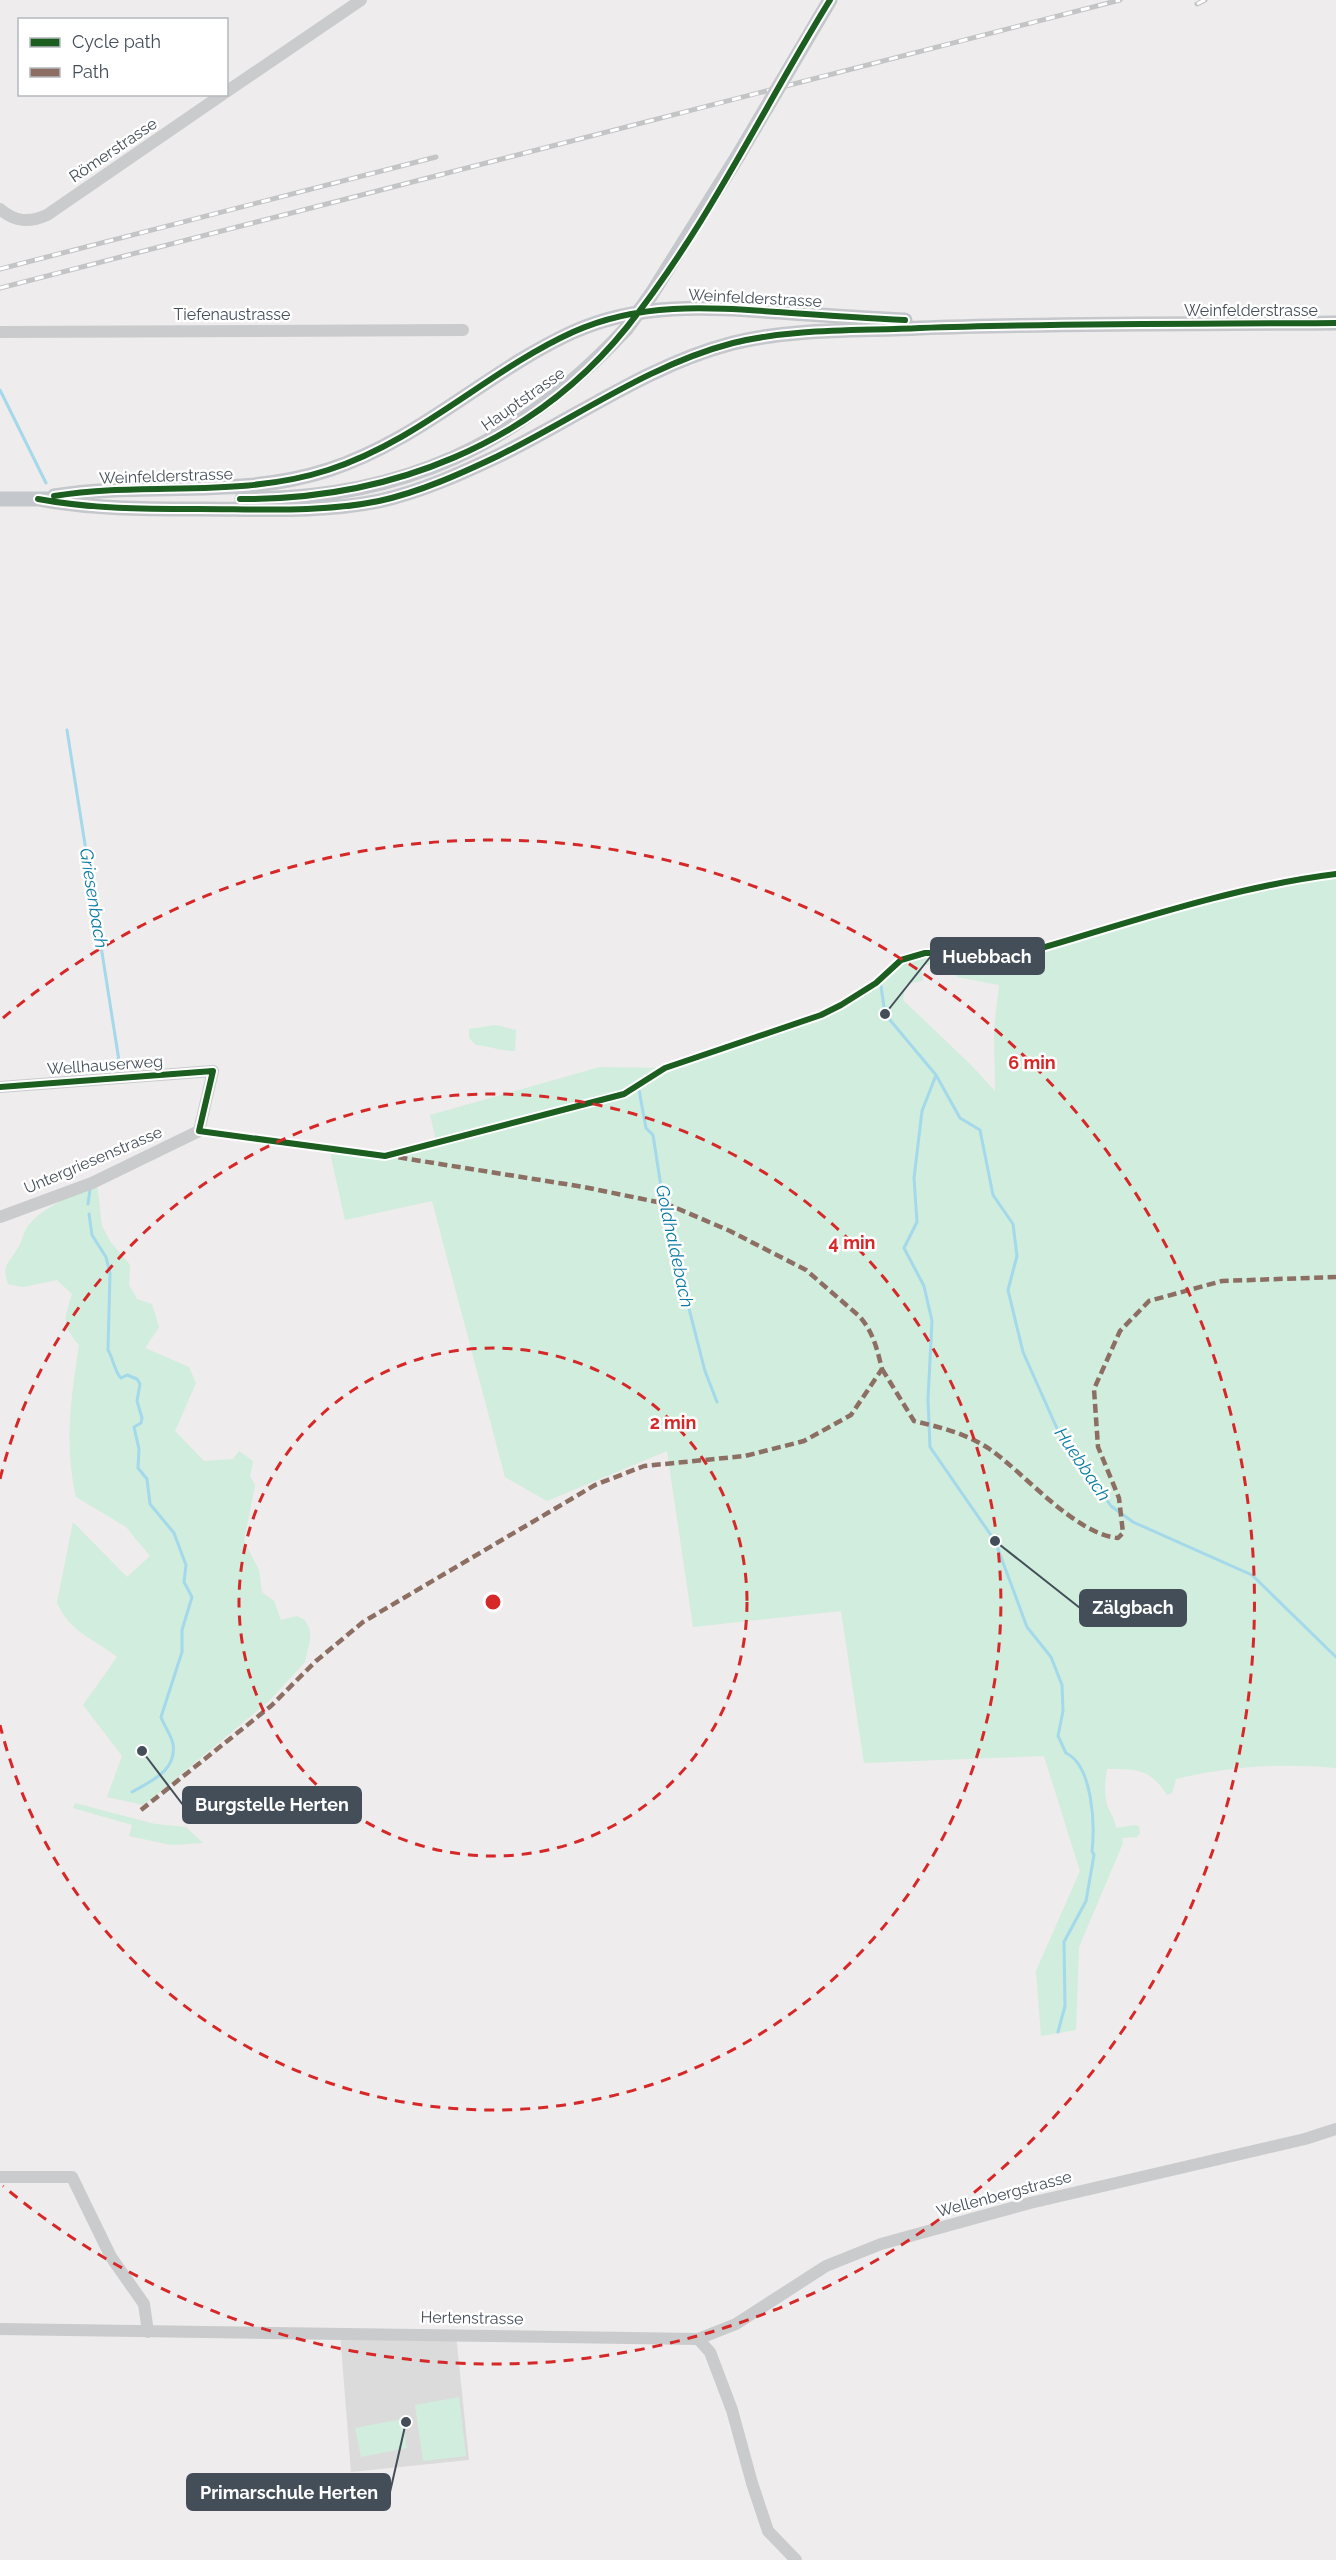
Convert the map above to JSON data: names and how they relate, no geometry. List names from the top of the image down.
{
  "streets": {
    "main road": ["Weinfelderstrasse", "Hauptstrasse"],
    "street": [
      "Römerstrasse",
      "Tiefenaustrasse",
      "Wellhauserweg",
      "Untergriesenstrasse",
      "Wellenbergstrasse",
      "Hertenstrasse"
    ]
  },
  "crossings": [
    ["Weinfelderstrasse", "Hauptstrasse"],
    ["Wellhauserweg", "Untergriesenstrasse"],
    ["Wellenbergstrasse", "Hertenstrasse"]
  ],
  "water": ["Griesenbach", "Goldhaldebach", "Huebbach"],
  "places": [
    "Huebbach",
    "Zälgbach",
    "Burgstelle Herten",
    "Primarschule Herten"
  ],
  "legend": ["Cycle path", "Path"],
  "rings": ["6 min", "4 min", "2 min"]
}
